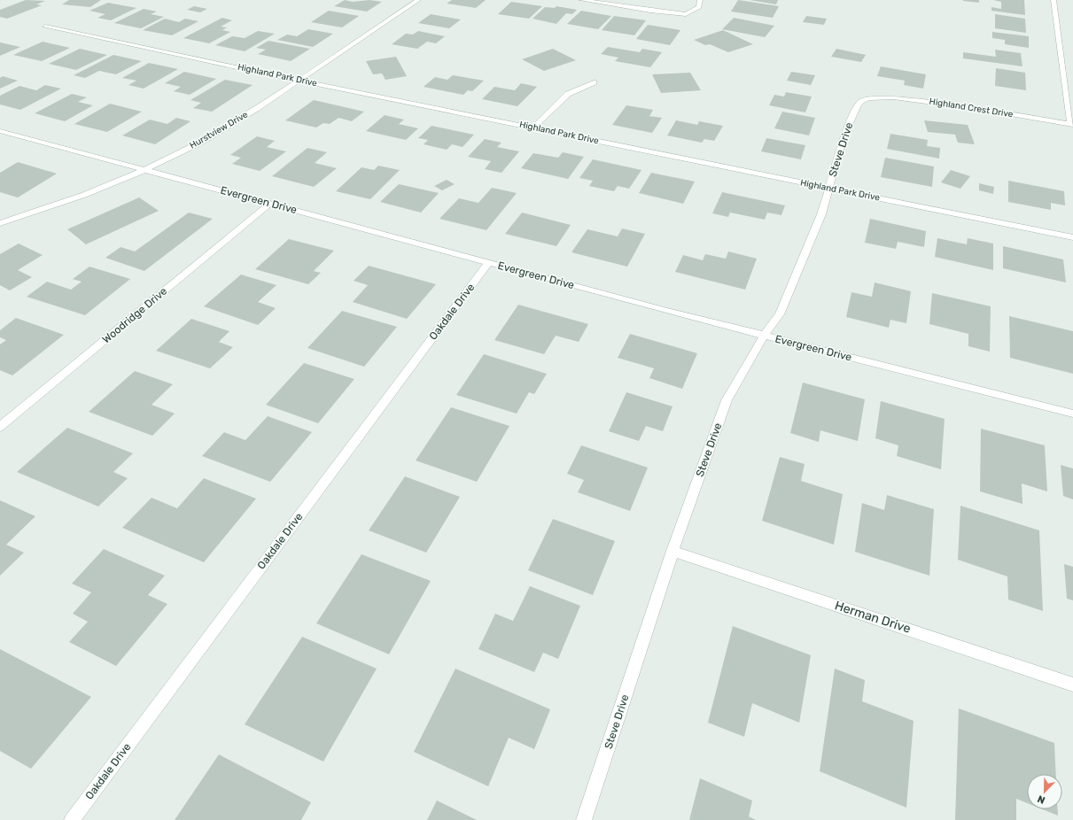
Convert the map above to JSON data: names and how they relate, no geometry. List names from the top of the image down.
{
  "streets": {
    "street": [
      "Highland Park Drive",
      "Highland Crest Drive",
      "Hurstview Drive",
      "Steve Drive",
      "Evergreen Drive",
      "Oakdale Drive",
      "Woodridge Drive",
      "Herman Drive"
    ]
  },
  "crossings": [
    ["Highland Park Drive", "Hurstview Drive"],
    ["Highland Park Drive", "Steve Drive"],
    ["Highland Crest Drive", "Steve Drive"],
    ["Hurstview Drive", "Evergreen Drive"],
    ["Steve Drive", "Evergreen Drive"],
    ["Steve Drive", "Herman Drive"],
    ["Evergreen Drive", "Oakdale Drive"],
    ["Evergreen Drive", "Woodridge Drive"]
  ],
  "north": "bottom left"
}
